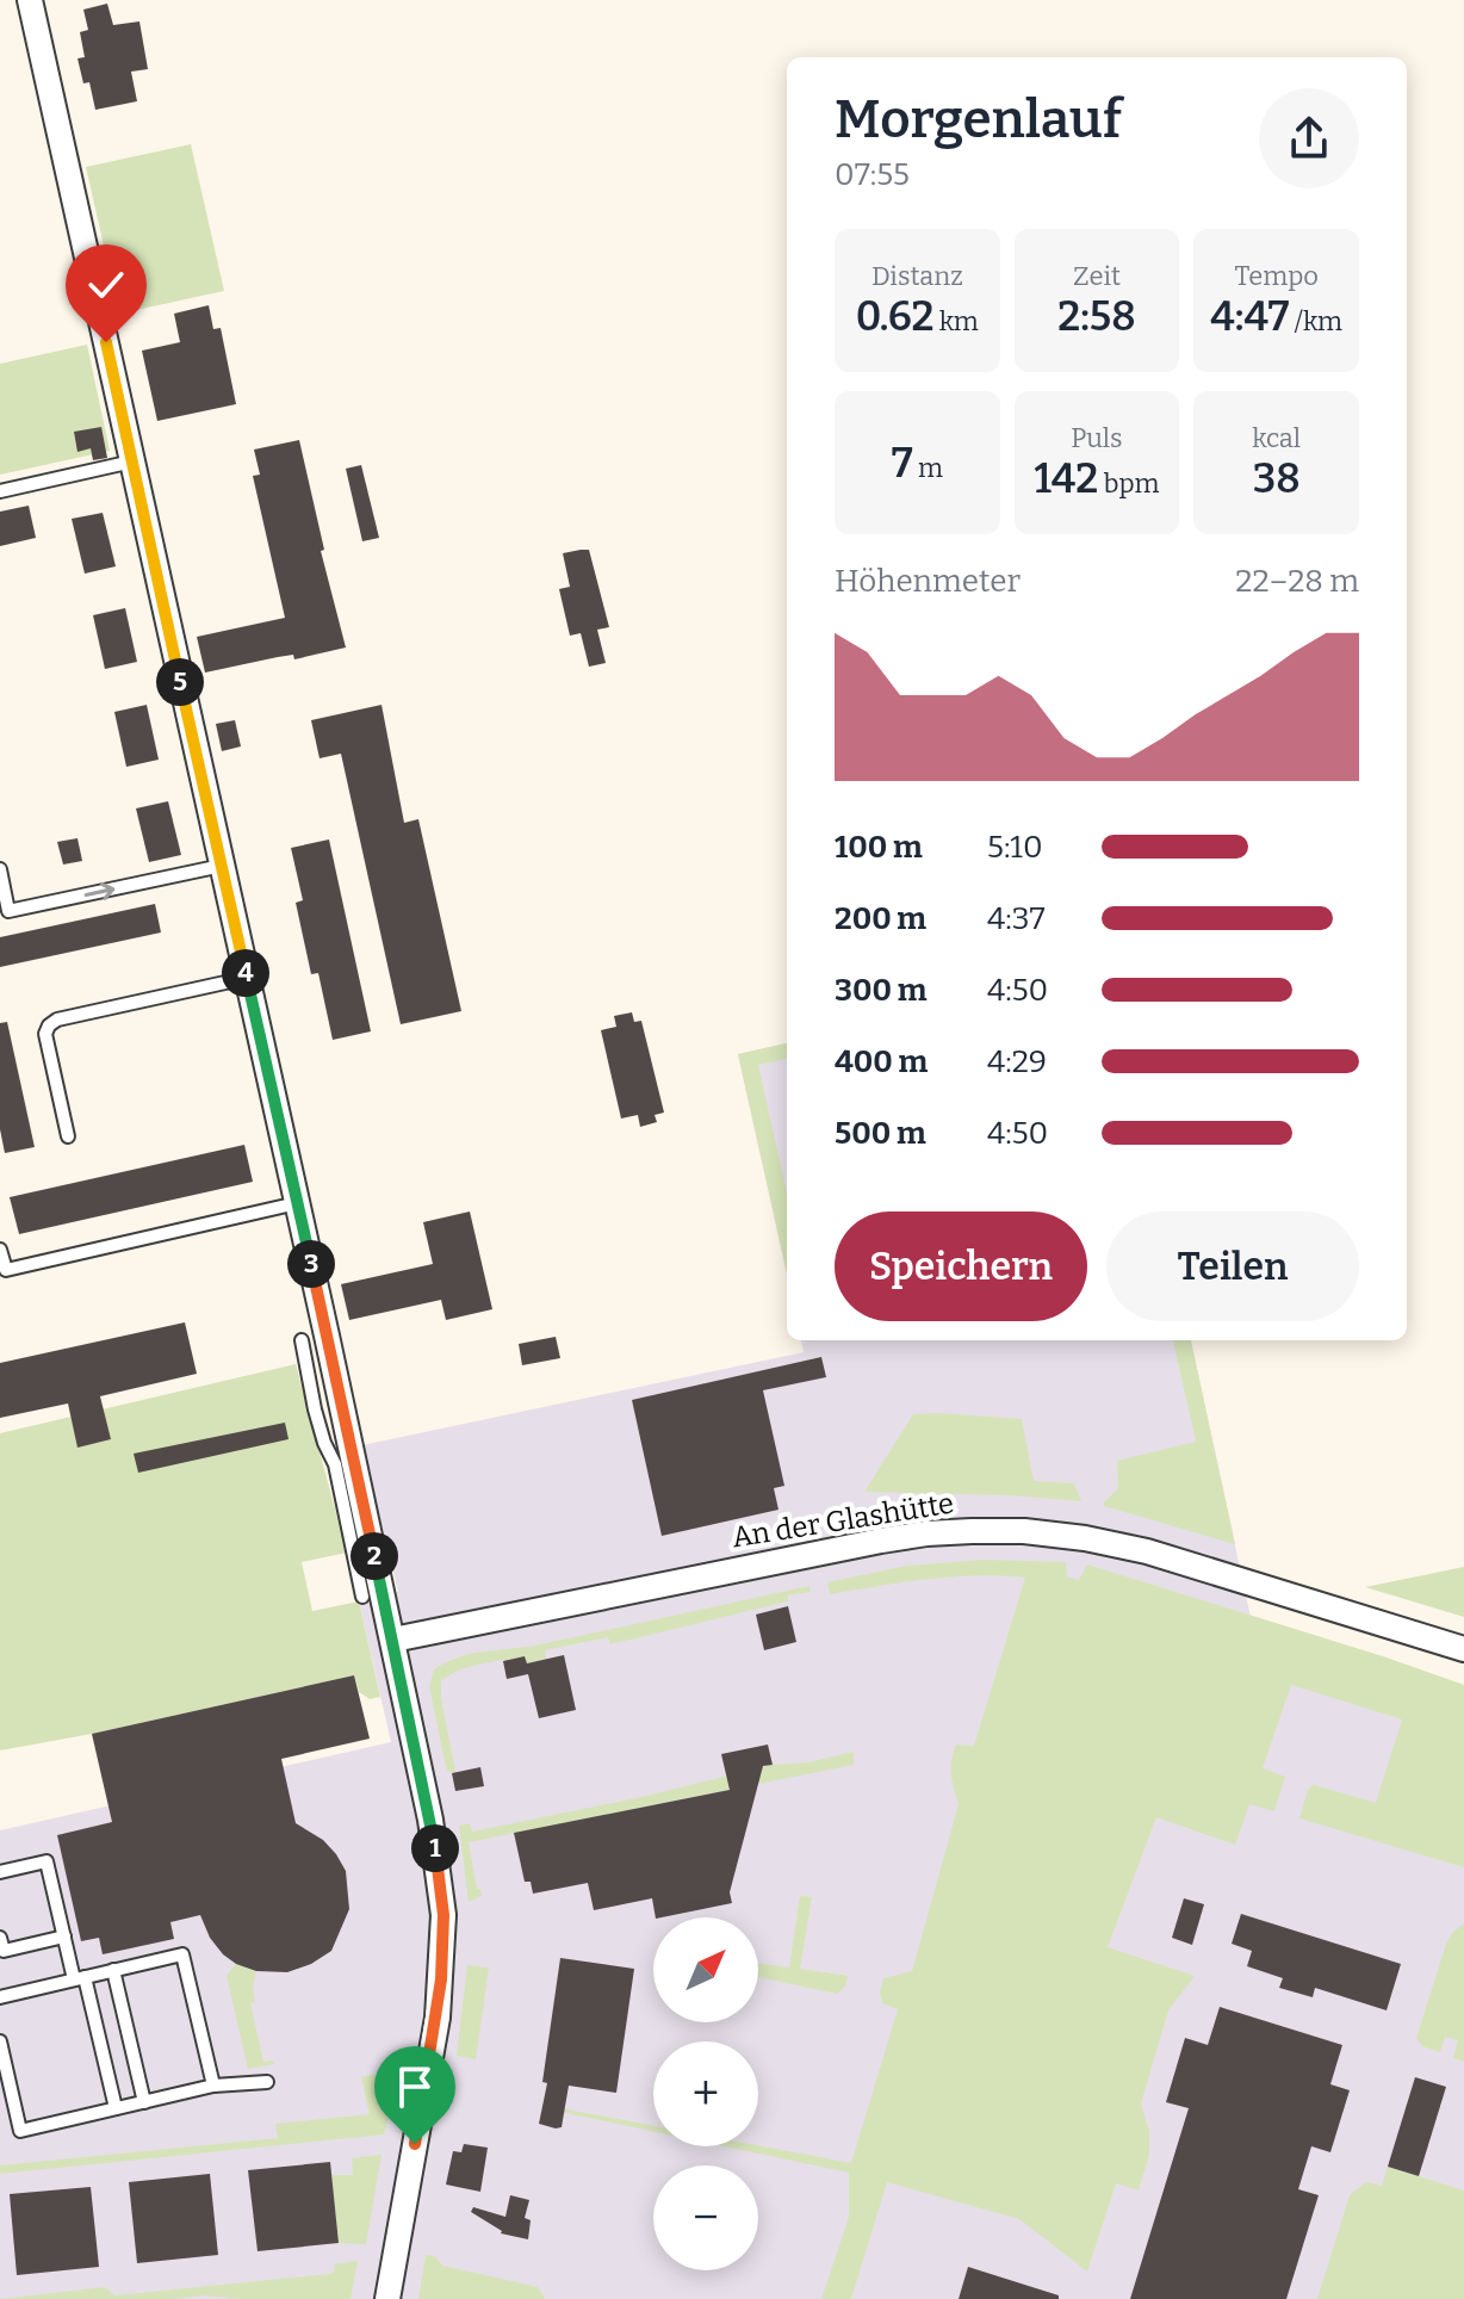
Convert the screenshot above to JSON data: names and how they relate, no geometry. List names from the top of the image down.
{
  "streets": {
    "street": ["An der Glashütte"]
  },
  "north": "top right",
  "page": {
    "heading": ["Morgenlauf", "07:55"],
    "stats": [
      ["Distanz", "0.62 km"],
      ["Zeit", "2:58"],
      ["Tempo", "4:47 /km"],
      ["7 m"],
      ["Puls", "142 bpm"],
      ["kcal", "38"]
    ],
    "chart": ["Höhenmeter", "22–28 m"],
    "pins": [
      "5",
      "4",
      "3",
      "2",
      "1"
    ],
    "list": [
      {
        "name": "100 m",
        "note": "5:10"
      },
      {
        "name": "200 m",
        "note": "4:37"
      },
      {
        "name": "300 m",
        "note": "4:50"
      },
      {
        "name": "400 m",
        "note": "4:29"
      },
      {
        "name": "500 m",
        "note": "4:50"
      }
    ],
    "buttons": ["Speichern", "Teilen"],
    "map_buttons": ["+", "−"]
  }
}
